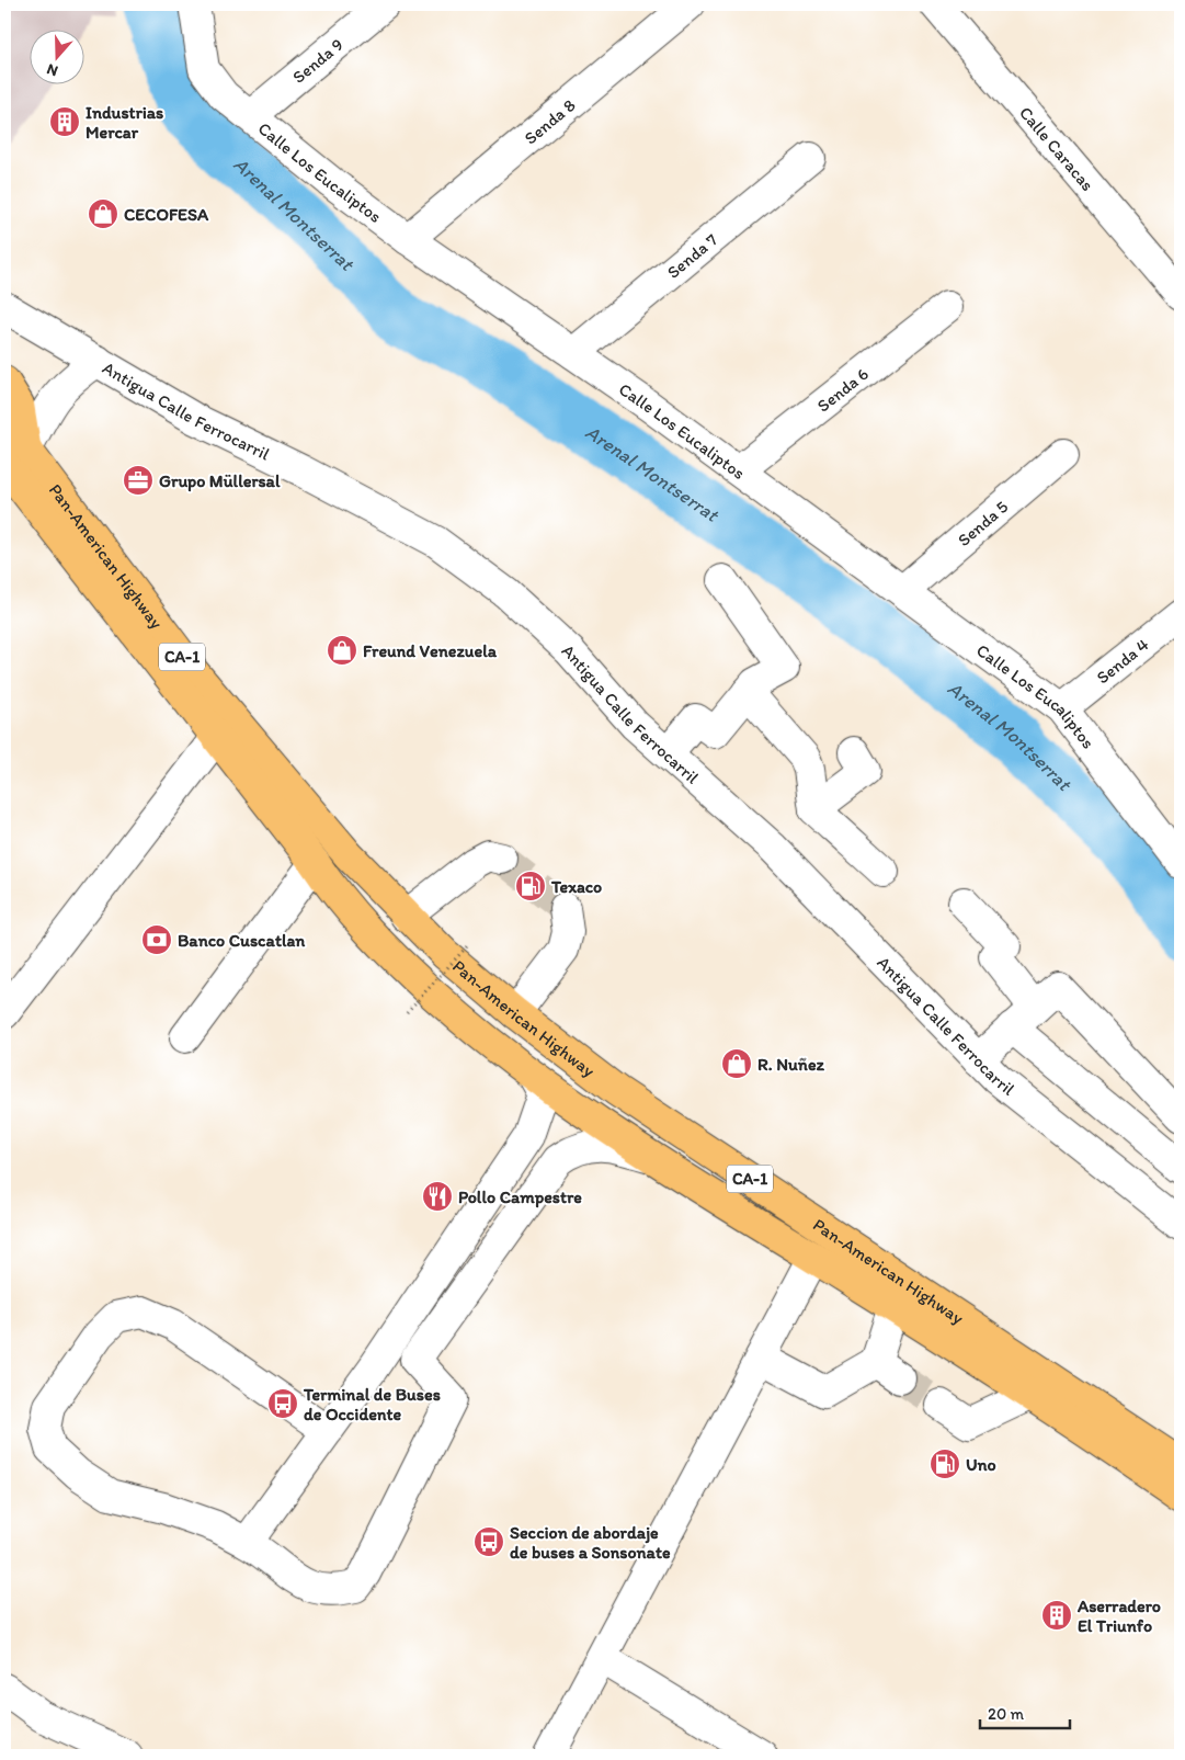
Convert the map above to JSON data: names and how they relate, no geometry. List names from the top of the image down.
{
  "streets": {
    "highway": ["Pan-American Highway", "CA-1"],
    "street": [
      "Senda 9",
      "Senda 8",
      "Calle Caracas",
      "Calle Los Eucaliptos",
      "Senda 7",
      "Senda 6",
      "Antigua Calle Ferrocarril",
      "Senda 5",
      "Senda 4"
    ]
  },
  "crossings": [
    ["Senda 9", "Calle Los Eucaliptos"],
    ["Senda 8", "Calle Los Eucaliptos"],
    ["Calle Los Eucaliptos", "Senda 7"],
    ["Calle Los Eucaliptos", "Senda 6"],
    ["Calle Los Eucaliptos", "Senda 5"],
    ["Calle Los Eucaliptos", "Senda 4"]
  ],
  "water": ["Arenal Montserrat"],
  "places": {
    "building": ["Industrias Mercar", "Aserradero El Triunfo"],
    "shop": ["CECOFESA", "Freund Venezuela", "R. Nuñez"],
    "office": ["Grupo Müllersal"],
    "fuel station": ["Texaco", "Uno"],
    "bank": ["Banco Cuscatlan"],
    "restaurant": ["Pollo Campestre"],
    "bus stop": ["Terminal de Buses de Occidente", "Seccion de abordaje de buses a Sonsonate"]
  },
  "scale_bar": "20 m",
  "north": "bottom"
}
